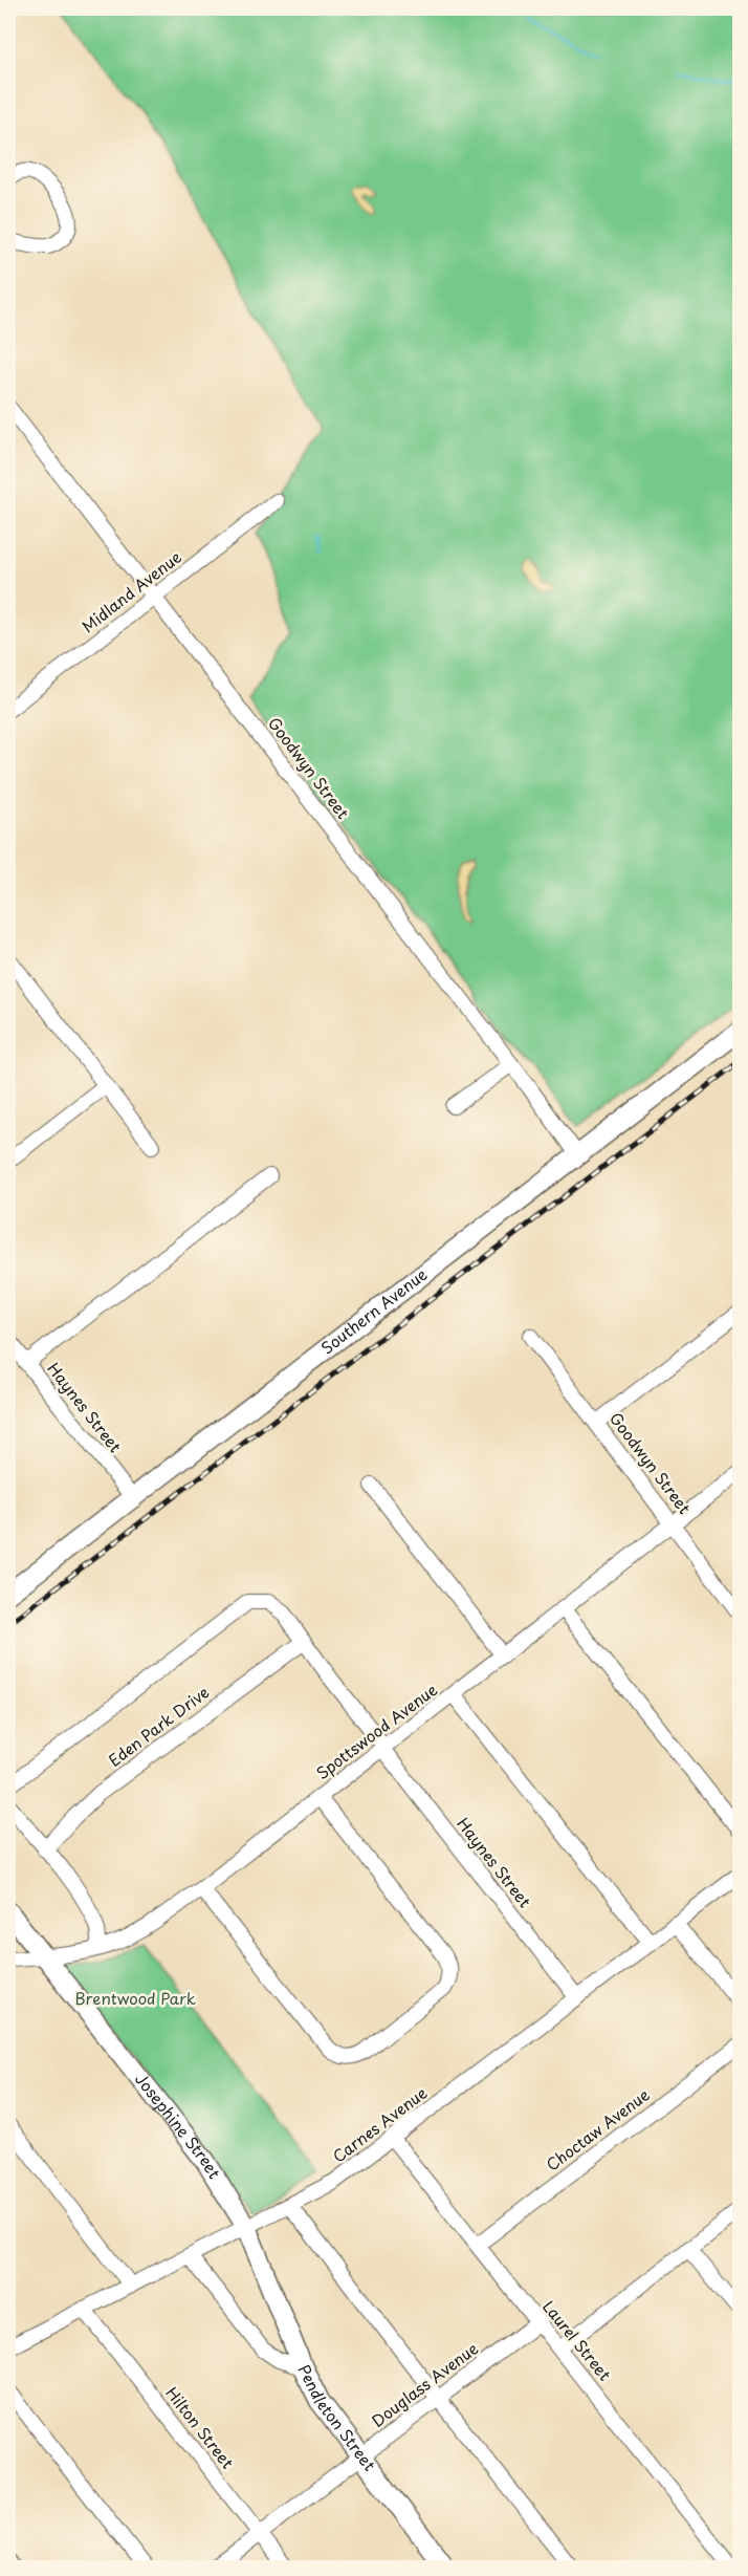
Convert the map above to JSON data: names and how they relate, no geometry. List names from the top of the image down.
{
  "streets": {
    "main road": ["Southern Avenue", "Josephine Street", "Pendleton Street"],
    "street": [
      "Midland Avenue",
      "Goodwyn Street",
      "Haynes Street",
      "Eden Park Drive",
      "Spottswood Avenue",
      "Carnes Avenue",
      "Choctaw Avenue",
      "Laurel Street",
      "Douglass Avenue",
      "Hilton Street"
    ]
  },
  "crossings": [
    ["Midland Avenue", "Goodwyn Street"],
    ["Goodwyn Street", "Southern Avenue"],
    ["Goodwyn Street", "Spottswood Avenue"],
    ["Southern Avenue", "Haynes Street"],
    ["Haynes Street", "Eden Park Drive"],
    ["Haynes Street", "Spottswood Avenue"],
    ["Haynes Street", "Carnes Avenue"],
    ["Spottswood Avenue", "Josephine Street"],
    ["Carnes Avenue", "Josephine Street"],
    ["Carnes Avenue", "Laurel Street"],
    ["Carnes Avenue", "Pendleton Street"],
    ["Carnes Avenue", "Hilton Street"],
    ["Josephine Street", "Pendleton Street"],
    ["Choctaw Avenue", "Laurel Street"],
    ["Laurel Street", "Douglass Avenue"],
    ["Douglass Avenue", "Pendleton Street"],
    ["Douglass Avenue", "Hilton Street"]
  ],
  "parks": ["Brentwood Park"]
}
